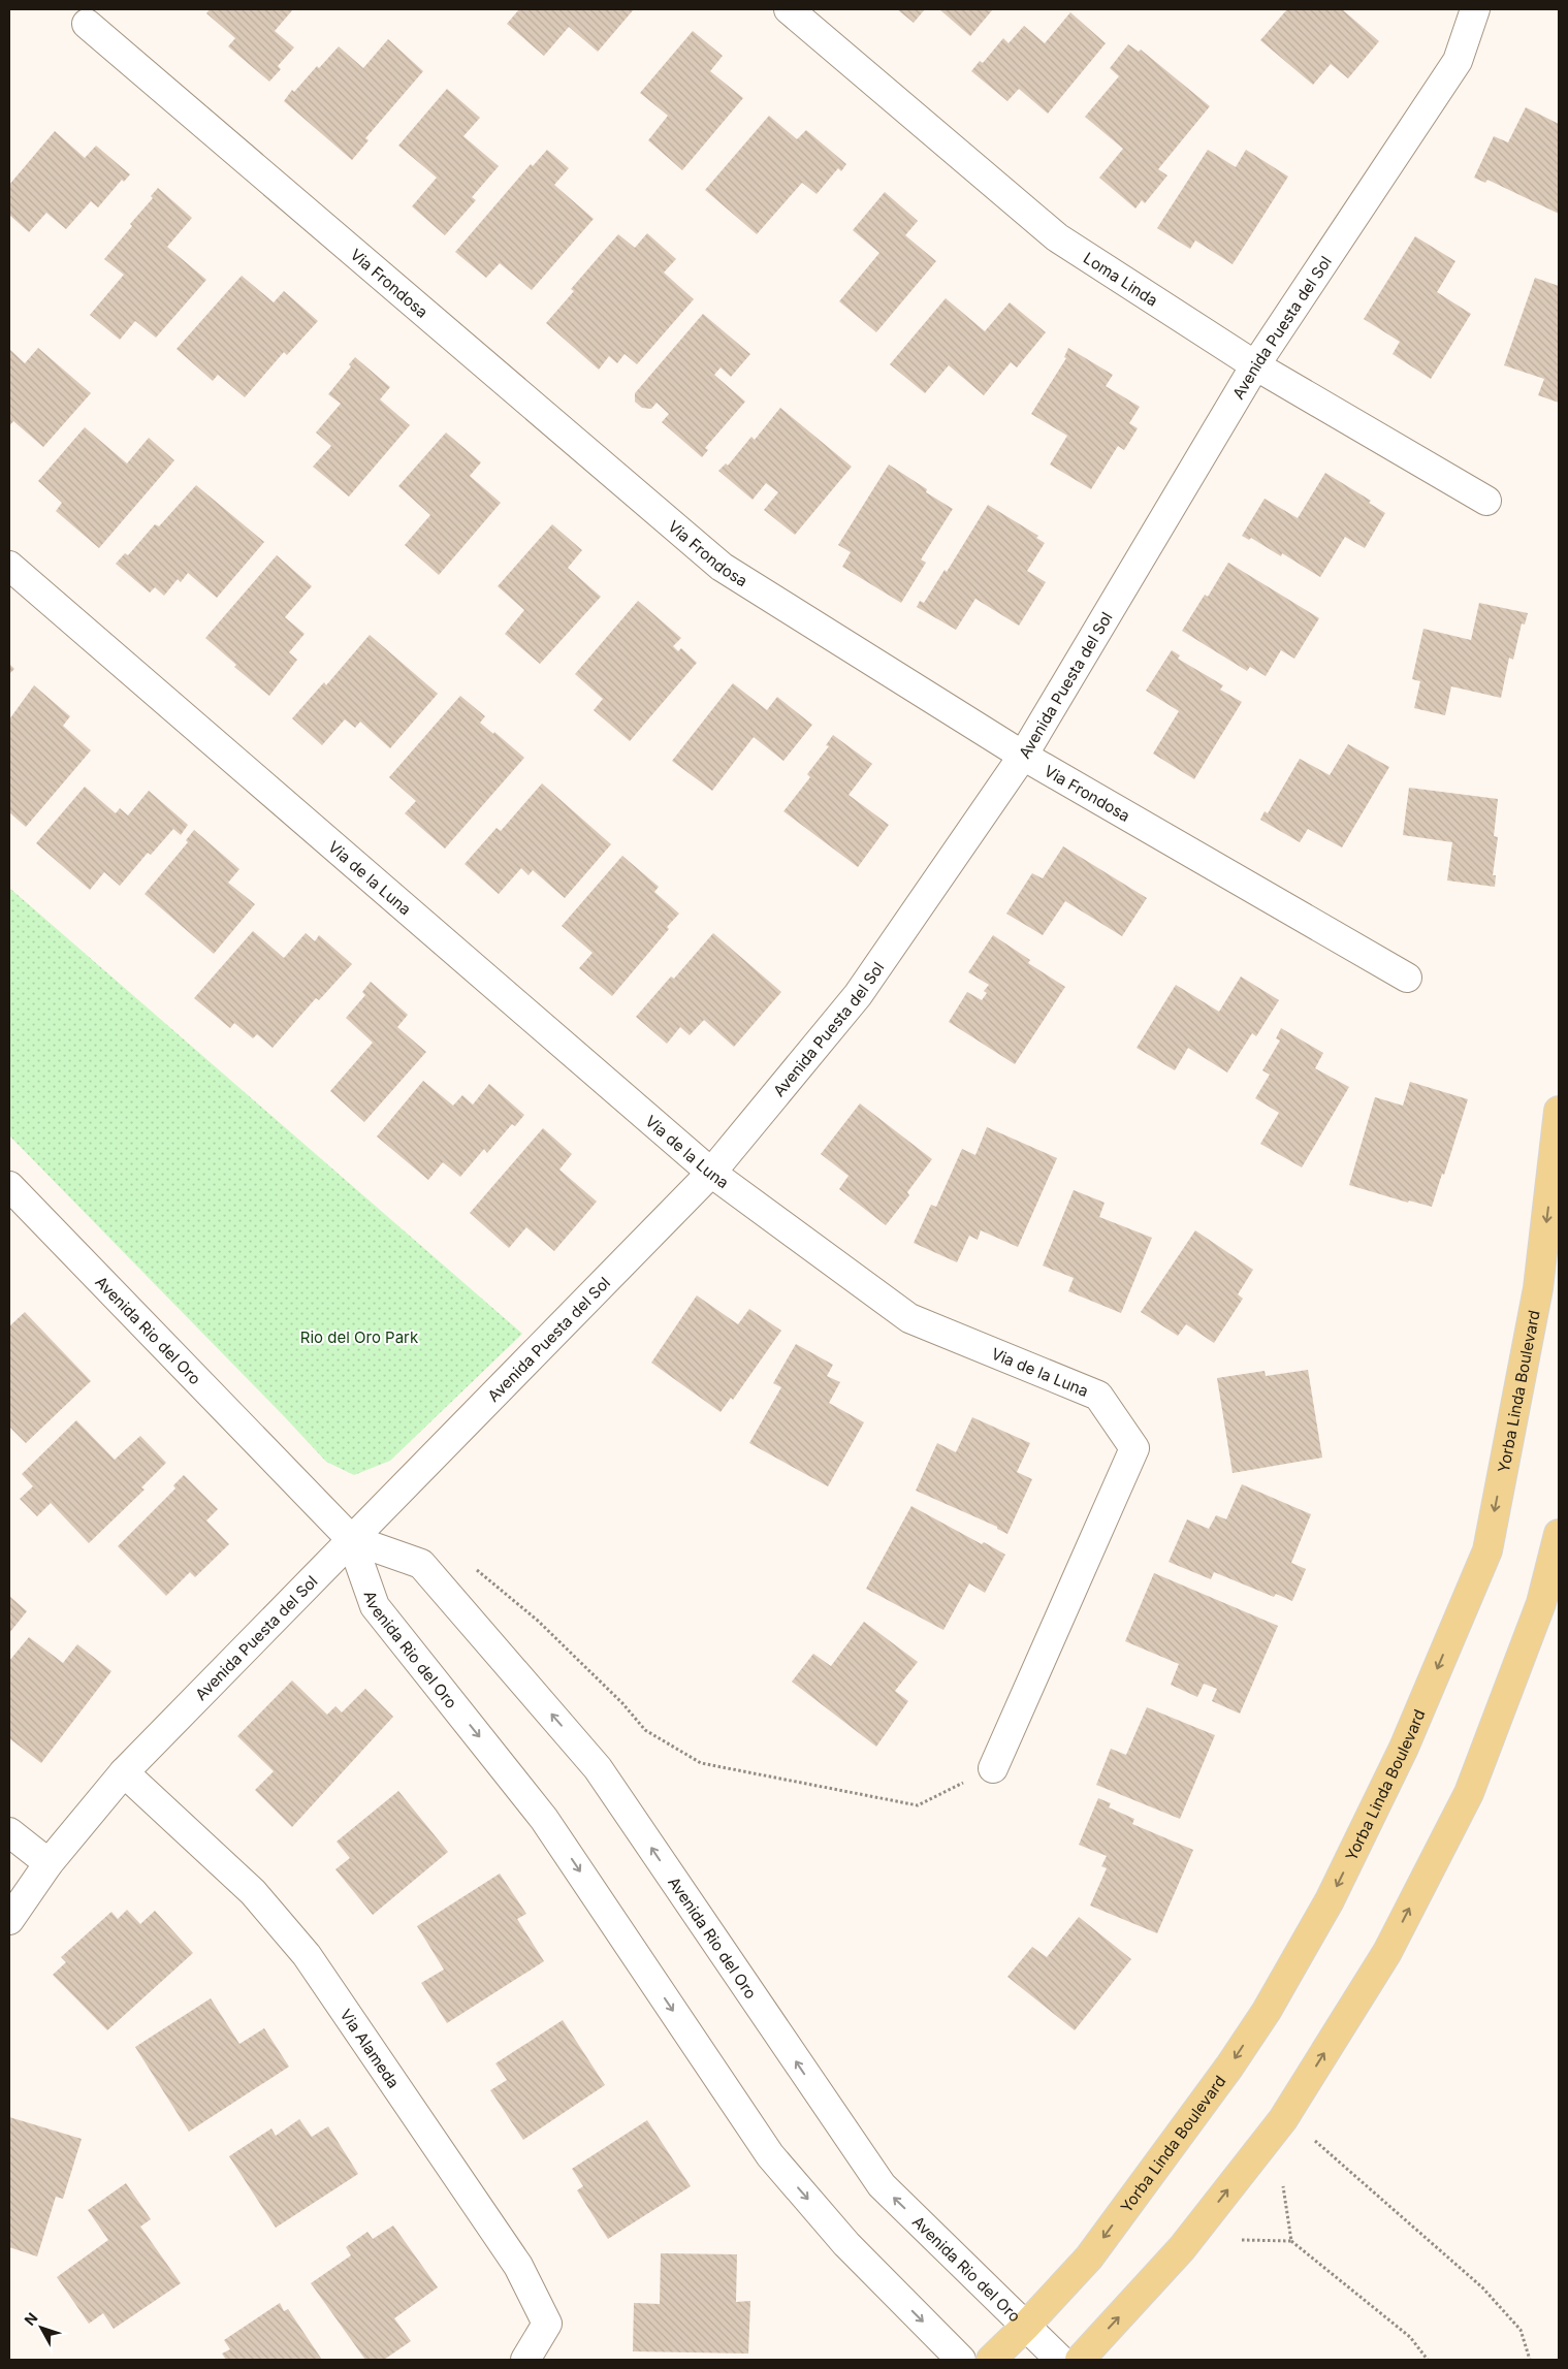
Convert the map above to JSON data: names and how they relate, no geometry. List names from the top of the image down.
{
  "streets": {
    "main road": ["Yorba Linda Boulevard"],
    "street": [
      "Loma Linda",
      "Via Frondosa",
      "Avenida Puesta del Sol",
      "Via de la Luna",
      "Avenida Rio del Oro",
      "Via Alameda"
    ]
  },
  "crossings": [
    ["Loma Linda", "Avenida Puesta del Sol"],
    ["Via Frondosa", "Avenida Puesta del Sol"],
    ["Avenida Puesta del Sol", "Via de la Luna"],
    ["Avenida Puesta del Sol", "Avenida Rio del Oro"],
    ["Avenida Puesta del Sol", "Via Alameda"],
    ["Avenida Rio del Oro", "Yorba Linda Boulevard"]
  ],
  "parks": ["Rio del Oro Park"],
  "north": "top left"
}
